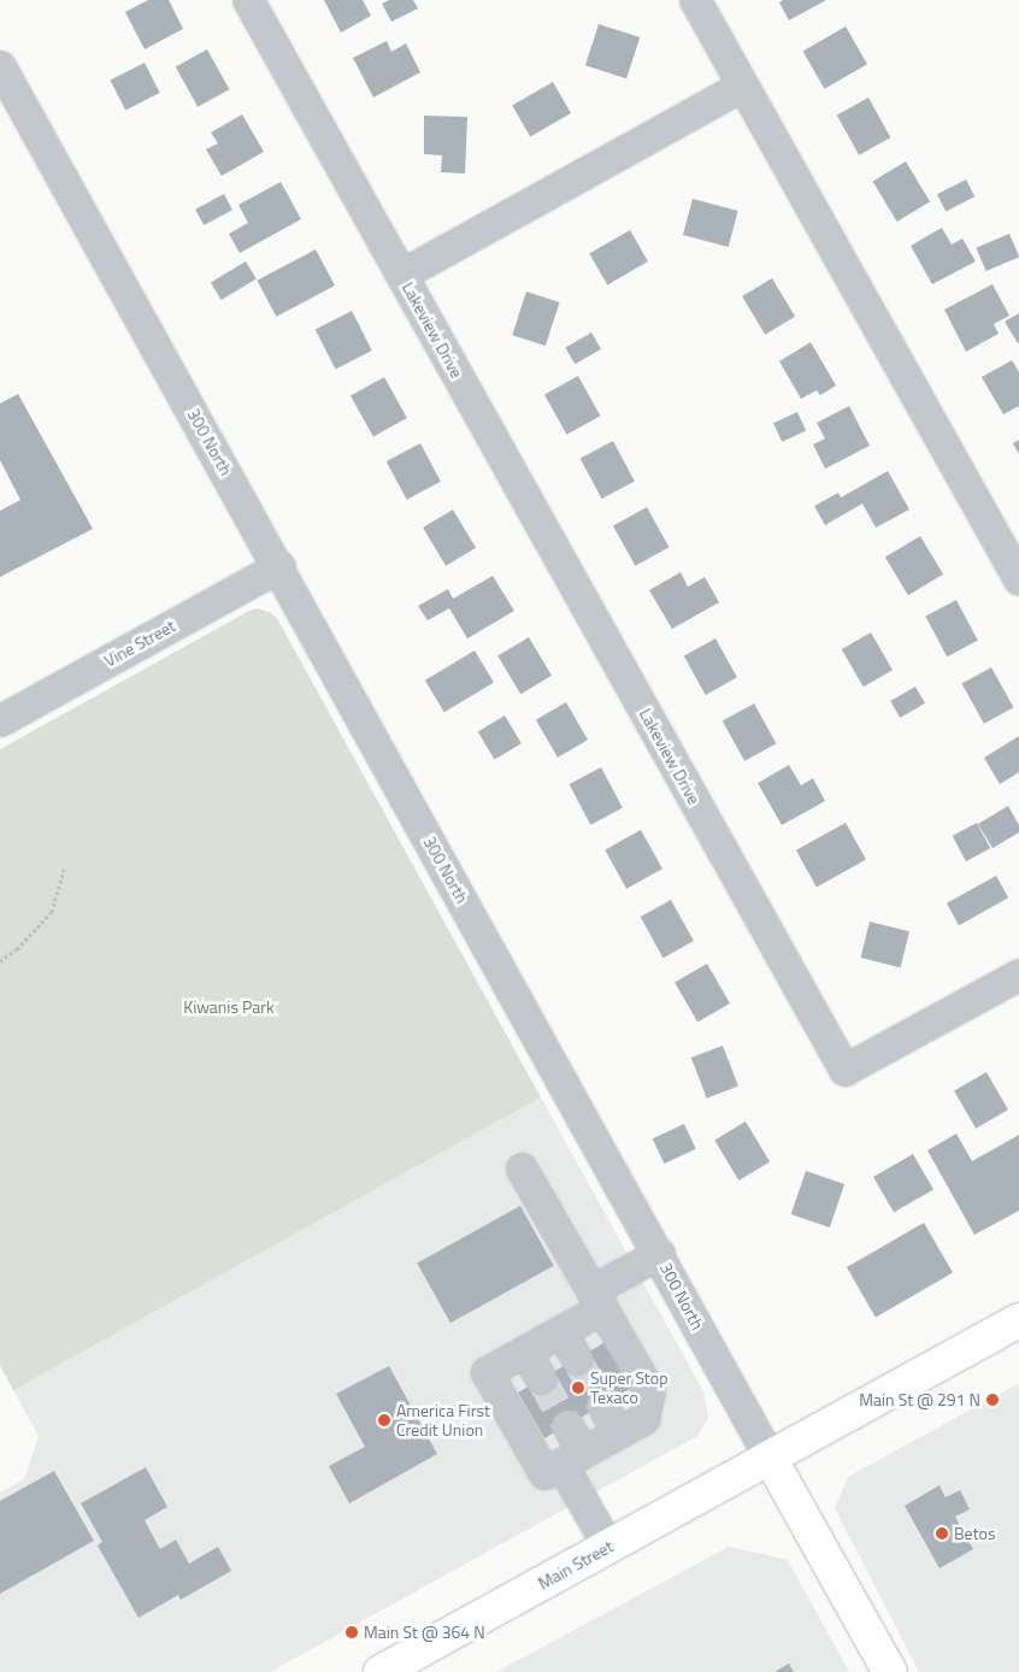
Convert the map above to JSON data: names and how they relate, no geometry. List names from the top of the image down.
{
  "streets": {
    "main road": ["300 North", "Main Street"],
    "street": ["Lakeview Drive", "Vine Street"]
  },
  "crossings": [
    ["300 North", "Vine Street"],
    ["300 North", "Main Street"]
  ],
  "parks": ["Kiwanis Park"],
  "places": [
    "Super Stop Texaco",
    "Main St @ 291 N",
    "America First Credit Union",
    "Betos",
    "Main St @ 364 N"
  ]
}
